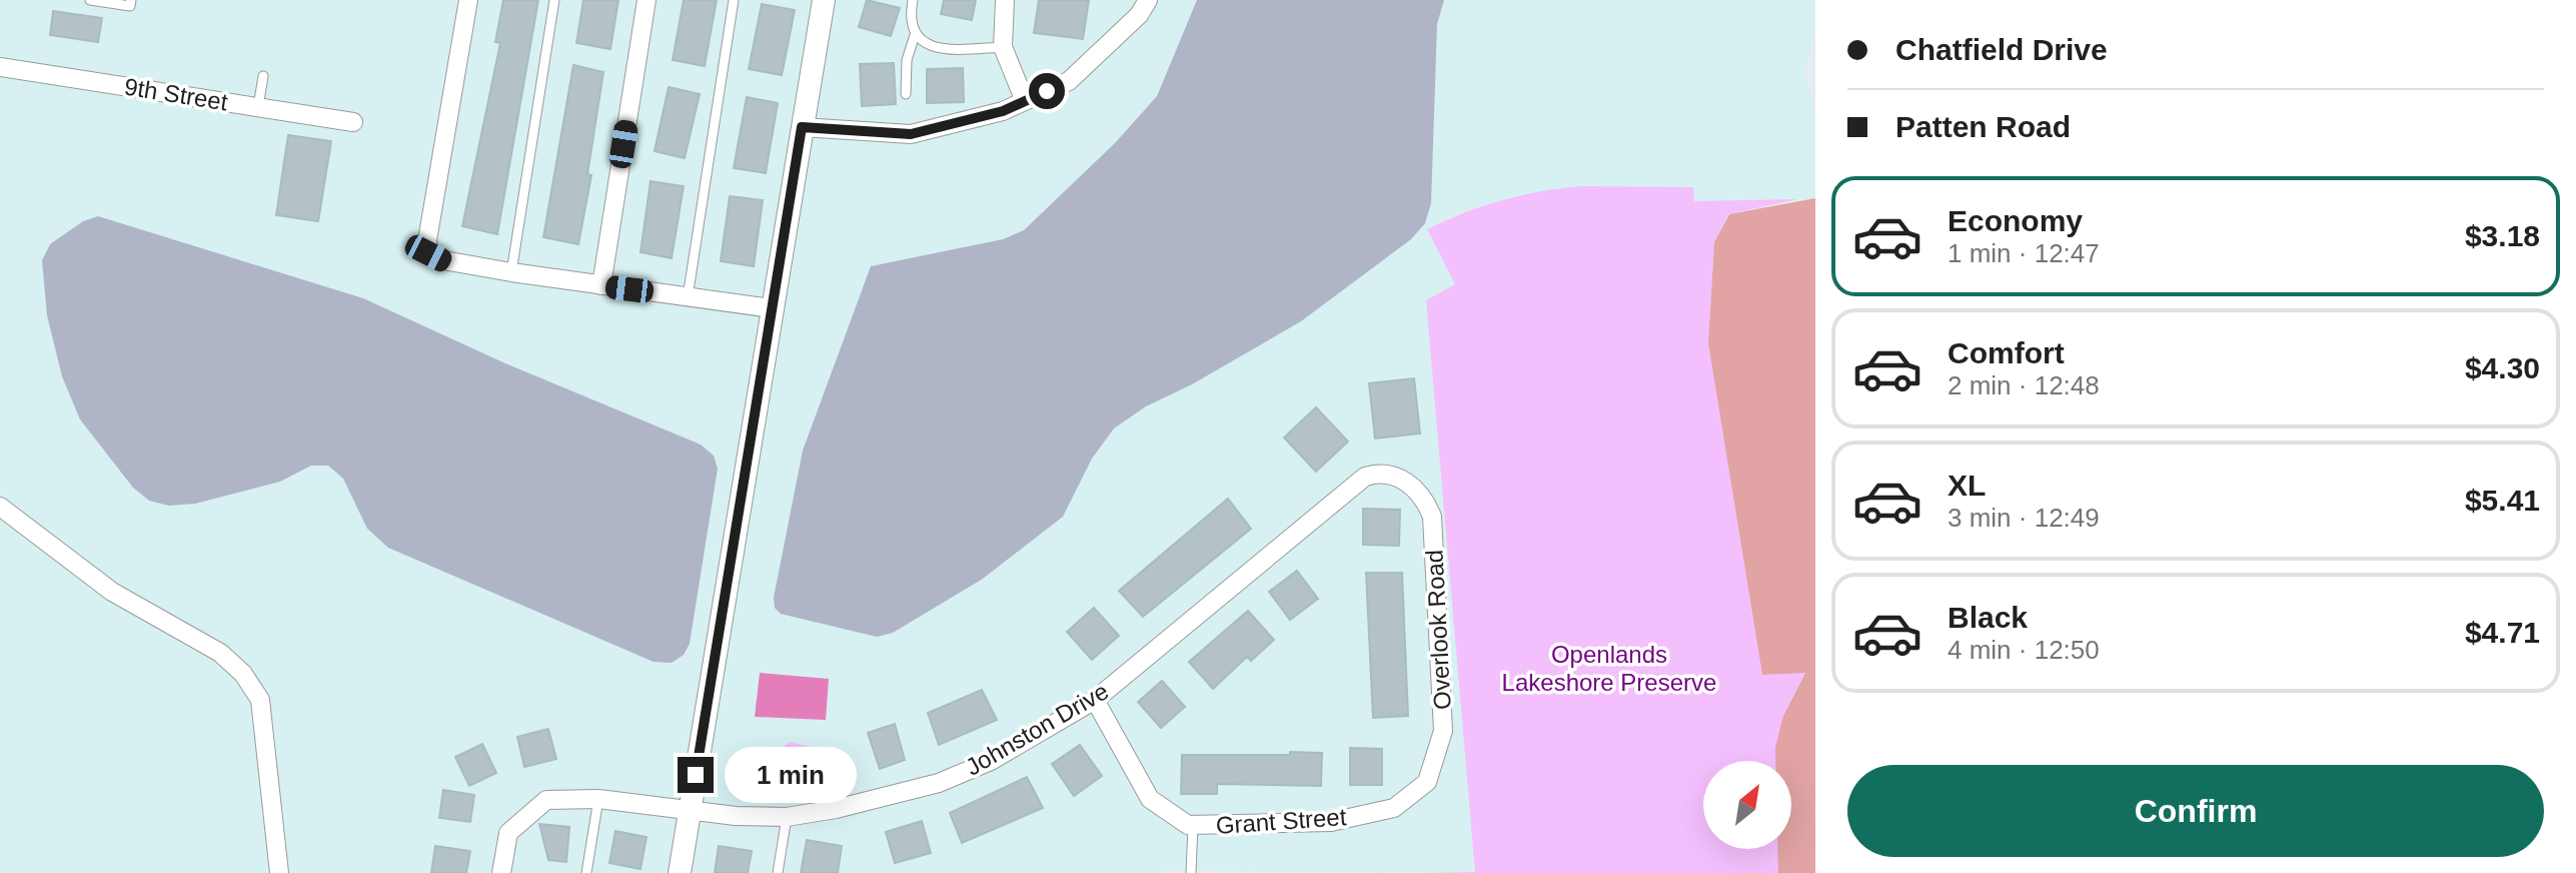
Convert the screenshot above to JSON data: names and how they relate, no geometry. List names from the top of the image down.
{
  "streets": {
    "street": [
      "9th Street",
      "Overlook Road",
      "Johnston Drive",
      "Grant Street"
    ]
  },
  "crossings": [
    ["Overlook Road", "Johnston Drive"],
    ["Overlook Road", "Grant Street"],
    ["Johnston Drive", "Grant Street"]
  ],
  "parks": ["Openlands Lakeshore Preserve"],
  "north": "top right",
  "page": {
    "banner": ["Chatfield Drive", "Patten Road"],
    "list": [
      {
        "name": "Economy",
        "note": "1 min · 12:47",
        "value": "$3.18"
      },
      {
        "name": "Comfort",
        "note": "2 min · 12:48",
        "value": "$4.30"
      },
      {
        "name": "XL",
        "note": "3 min · 12:49",
        "value": "$5.41"
      },
      {
        "name": "Black",
        "note": "4 min · 12:50",
        "value": "$4.71"
      }
    ],
    "bubble": "1 min",
    "buttons": "Confirm"
  }
}
